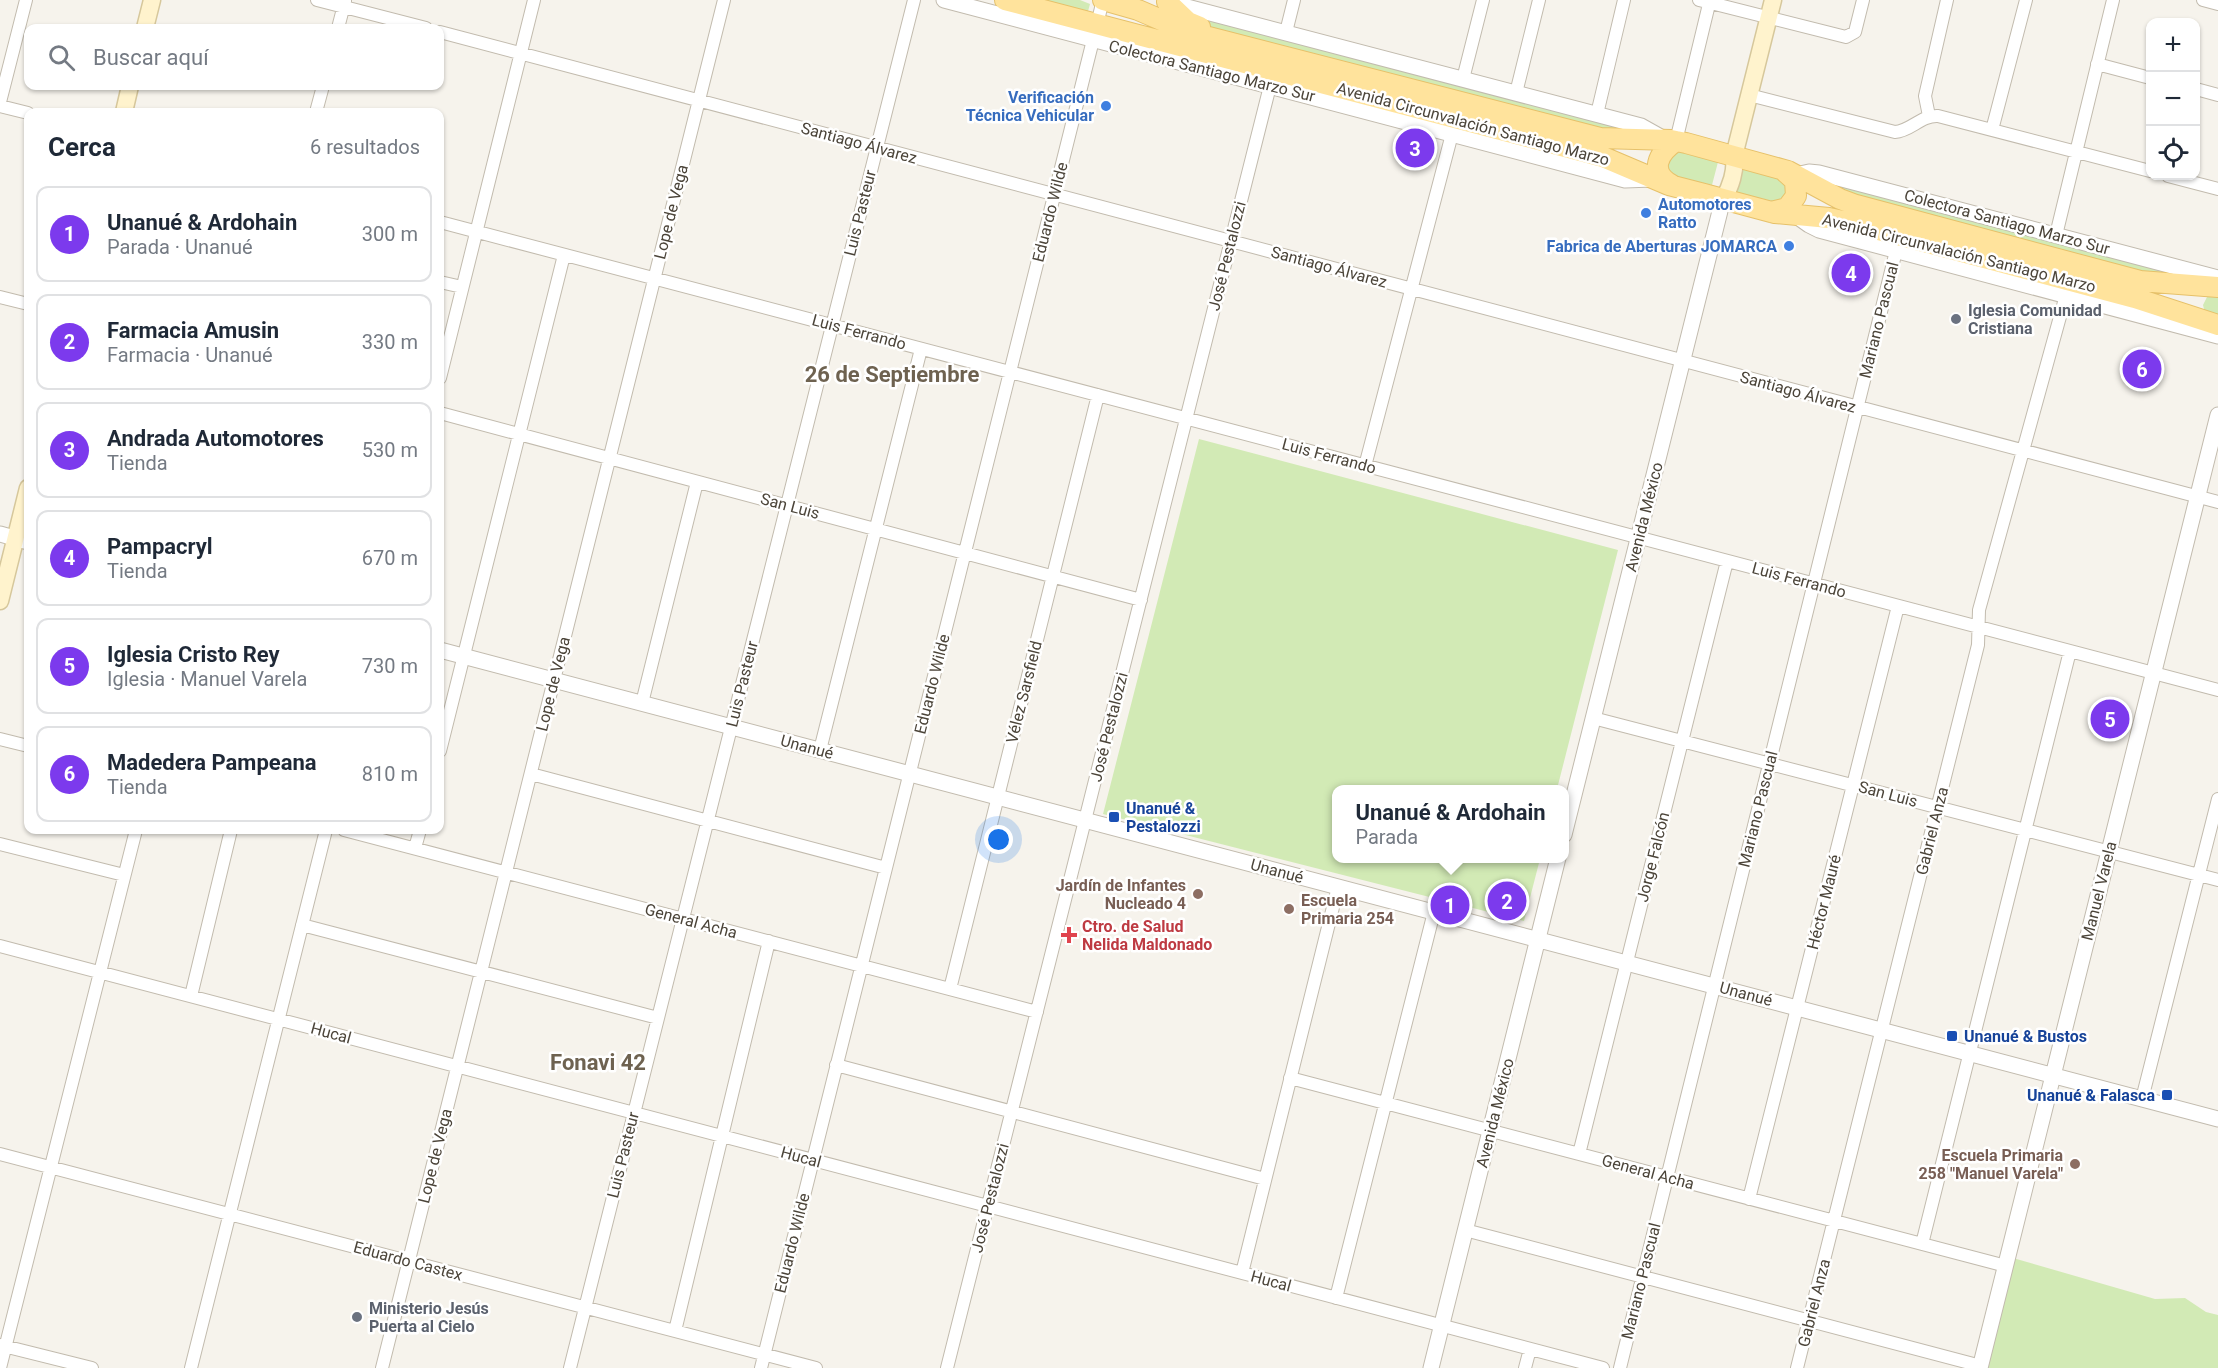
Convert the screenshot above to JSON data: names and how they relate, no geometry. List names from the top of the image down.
{
  "streets": {
    "main road": ["Avenida Circunvalación Santiago Marzo", "Avenida México"],
    "street": [
      "Colectora Santiago Marzo Sur",
      "Santiago Álvarez",
      "Lope de Vega",
      "Eduardo Wilde",
      "Luis Pasteur",
      "José Pestalozzi",
      "Mariano Pascual",
      "Luis Ferrando",
      "San Luis",
      "Vélez Sarsfield",
      "Unanué",
      "Gabriel Anza",
      "Jorge Falcón",
      "Manuel Varela",
      "Héctor Mauré",
      "General Acha",
      "Hucal",
      "Eduardo Castex"
    ]
  },
  "crossings": [
    ["Colectora Santiago Marzo Sur", "Avenida Circunvalación Santiago Marzo"],
    ["Colectora Santiago Marzo Sur", "Eduardo Wilde"],
    ["Colectora Santiago Marzo Sur", "José Pestalozzi"],
    ["Avenida Circunvalación Santiago Marzo", "Eduardo Wilde"],
    ["Avenida Circunvalación Santiago Marzo", "Avenida México"],
    ["Santiago Álvarez", "Lope de Vega"],
    ["Santiago Álvarez", "Eduardo Wilde"],
    ["Santiago Álvarez", "Luis Pasteur"],
    ["Santiago Álvarez", "José Pestalozzi"],
    ["Santiago Álvarez", "Mariano Pascual"],
    ["Santiago Álvarez", "Avenida México"],
    ["Santiago Álvarez", "Gabriel Anza"],
    ["Santiago Álvarez", "Manuel Varela"],
    ["Lope de Vega", "Luis Ferrando"],
    ["Lope de Vega", "San Luis"],
    ["Lope de Vega", "Unanué"],
    ["Lope de Vega", "General Acha"],
    ["Lope de Vega", "Hucal"],
    ["Lope de Vega", "Eduardo Castex"],
    ["Eduardo Wilde", "Luis Ferrando"],
    ["Eduardo Wilde", "San Luis"],
    ["Eduardo Wilde", "Unanué"],
    ["Eduardo Wilde", "General Acha"],
    ["Eduardo Wilde", "Hucal"],
    ["Eduardo Wilde", "Eduardo Castex"],
    ["Luis Pasteur", "Luis Ferrando"],
    ["Luis Pasteur", "San Luis"],
    ["Luis Pasteur", "Unanué"],
    ["Luis Pasteur", "General Acha"],
    ["Luis Pasteur", "Hucal"],
    ["Luis Pasteur", "Eduardo Castex"],
    ["José Pestalozzi", "Luis Ferrando"],
    ["José Pestalozzi", "San Luis"],
    ["José Pestalozzi", "Unanué"],
    ["José Pestalozzi", "General Acha"],
    ["José Pestalozzi", "Hucal"],
    ["Mariano Pascual", "Luis Ferrando"],
    ["Mariano Pascual", "San Luis"],
    ["Mariano Pascual", "Unanué"],
    ["Mariano Pascual", "General Acha"],
    ["Luis Ferrando", "Avenida México"],
    ["Luis Ferrando", "Vélez Sarsfield"],
    ["Luis Ferrando", "Gabriel Anza"],
    ["Luis Ferrando", "Jorge Falcón"],
    ["Luis Ferrando", "Manuel Varela"],
    ["Luis Ferrando", "Héctor Mauré"],
    ["San Luis", "Avenida México"],
    ["San Luis", "Vélez Sarsfield"],
    ["San Luis", "Gabriel Anza"],
    ["San Luis", "Jorge Falcón"],
    ["San Luis", "Manuel Varela"],
    ["San Luis", "Héctor Mauré"],
    ["Avenida México", "Unanué"],
    ["Avenida México", "General Acha"],
    ["Avenida México", "Hucal"],
    ["Vélez Sarsfield", "Unanué"],
    ["Vélez Sarsfield", "General Acha"],
    ["Unanué", "Gabriel Anza"],
    ["Unanué", "Jorge Falcón"],
    ["Unanué", "Manuel Varela"],
    ["Unanué", "Héctor Mauré"],
    ["Gabriel Anza", "General Acha"],
    ["Jorge Falcón", "General Acha"],
    ["Manuel Varela", "General Acha"],
    ["Héctor Mauré", "General Acha"]
  ],
  "districts": ["26 de Septiembre", "Fonavi 42"],
  "places": {
    "other": [
      "Verificación Técnica Vehicular",
      "Automotores Ratto",
      "Fabrica de Aberturas JOMARCA",
      "Iglesia Comunidad Cristiana",
      "Jardín de Infantes Nucleado 4",
      "Escuela Primaria 254",
      "Escuela Primaria 258 \"Manuel Varela\"",
      "Ministerio Jesús Puerta al Cielo"
    ],
    "transit": ["Unanué & Pestalozzi", "Unanué & Bustos", "Unanué & Falasca"],
    "health": ["Ctro. de Salud Nelida Maldonado"]
  },
  "page": {
    "map_buttons": ["+", "−"],
    "search": "Buscar aquí",
    "heading": ["Cerca", "6 resultados"],
    "pins": [
      "3",
      "4",
      "6",
      "5",
      "2",
      "1"
    ],
    "list": [
      {
        "mark": "1",
        "name": "Unanué & Ardohain",
        "note": "Parada · Unanué",
        "value": "300 m"
      },
      {
        "mark": "2",
        "name": "Farmacia Amusin",
        "note": "Farmacia · Unanué",
        "value": "330 m"
      },
      {
        "mark": "3",
        "name": "Andrada Automotores",
        "note": "Tienda",
        "value": "530 m"
      },
      {
        "mark": "4",
        "name": "Pampacryl",
        "note": "Tienda",
        "value": "670 m"
      },
      {
        "mark": "5",
        "name": "Iglesia Cristo Rey",
        "note": "Iglesia · Manuel Varela",
        "value": "730 m"
      },
      {
        "mark": "6",
        "name": "Madedera Pampeana",
        "note": "Tienda",
        "value": "810 m"
      }
    ],
    "popup": ["Unanué & Ardohain", "Parada"]
  }
}
